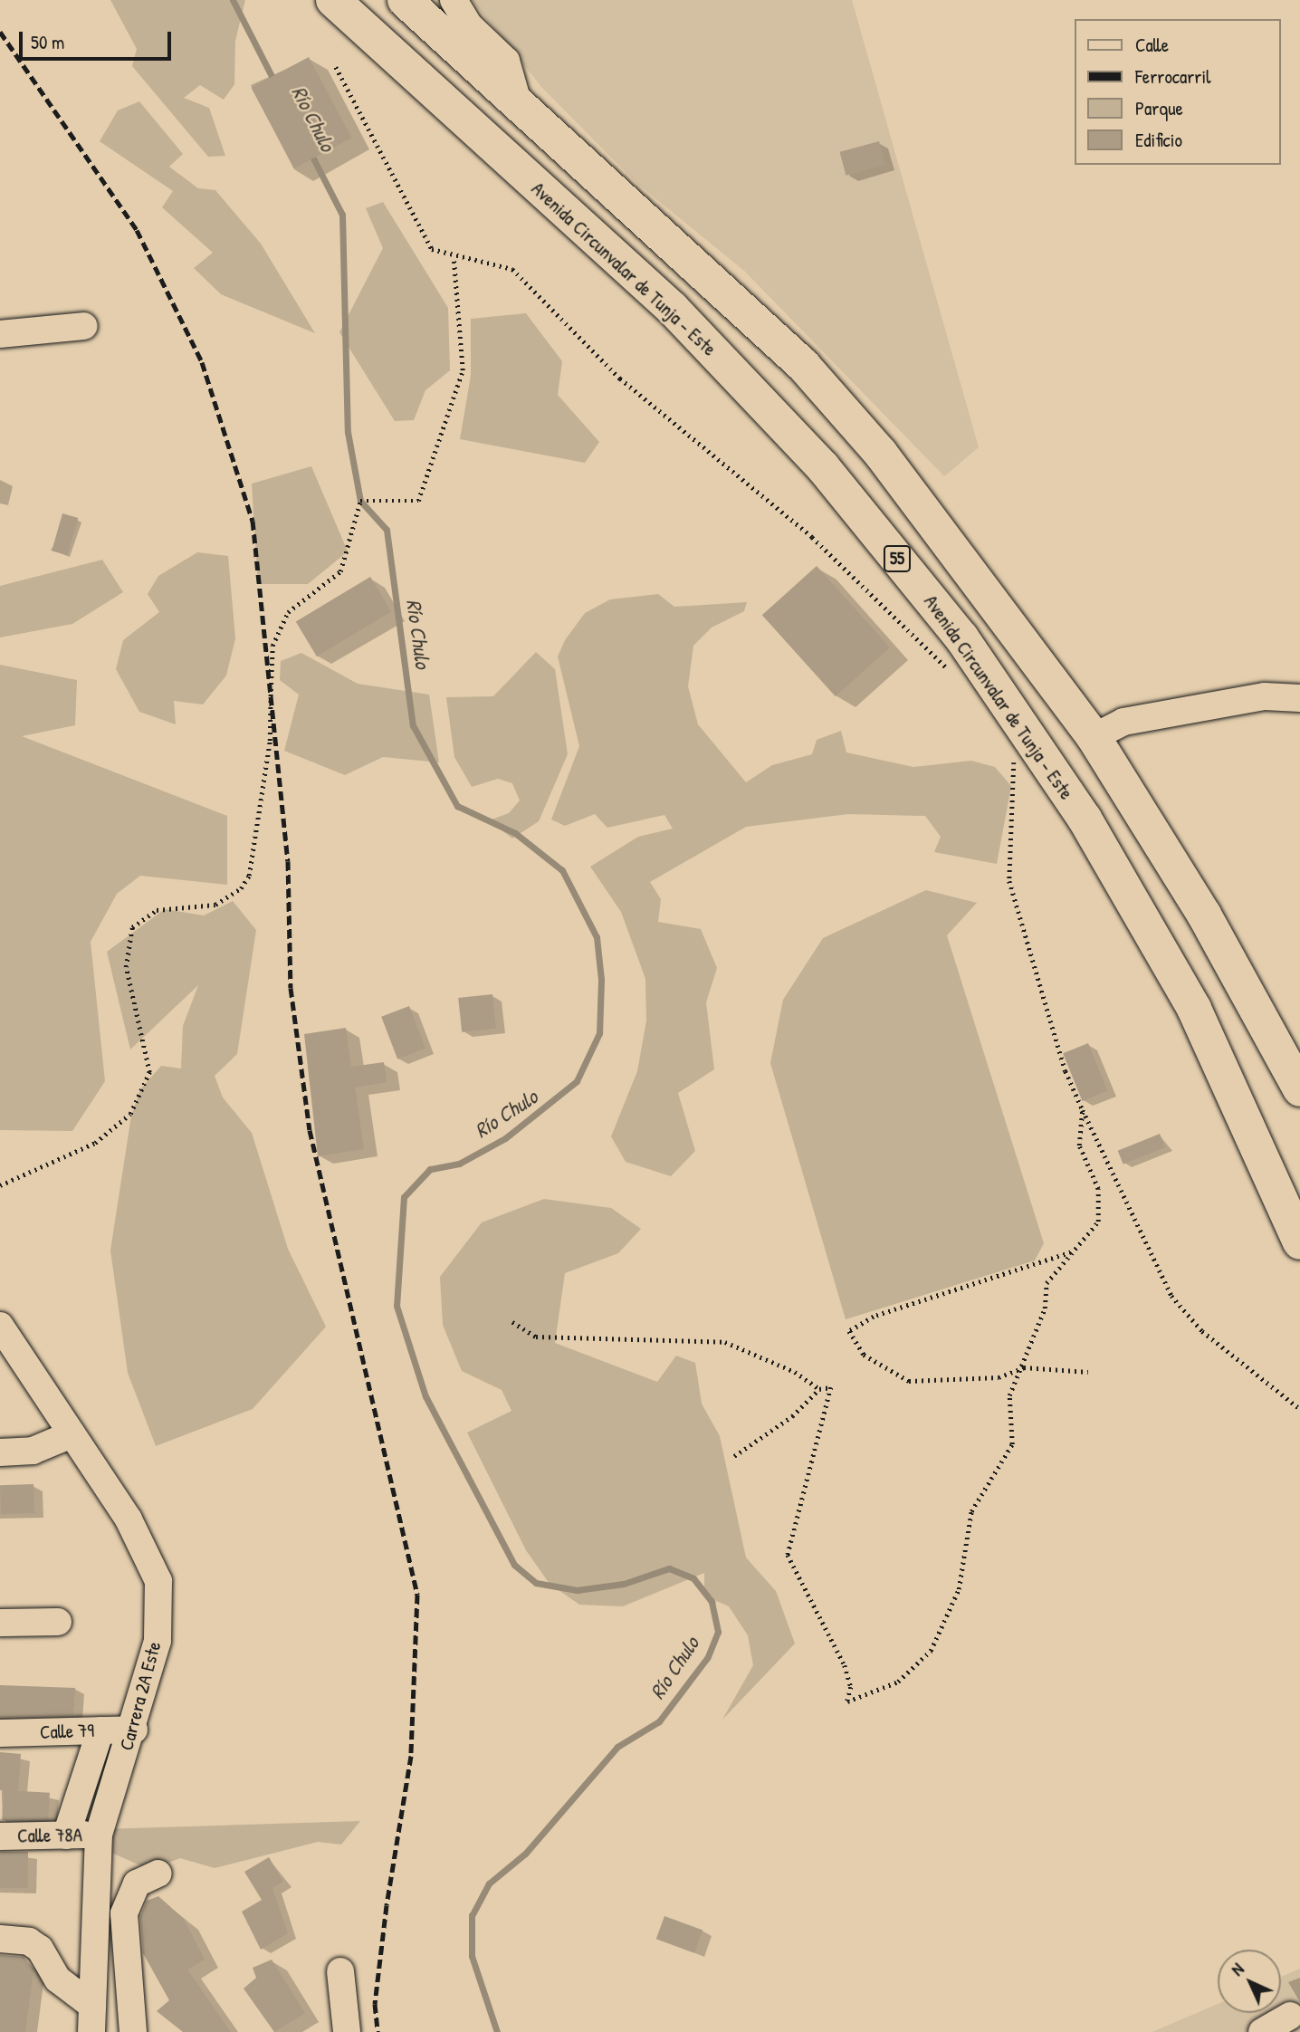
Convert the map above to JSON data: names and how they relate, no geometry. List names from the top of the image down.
{
  "streets": {
    "highway": ["Avenida Circunvalar de Tunja - Este", "55"],
    "street": ["Carrera 2A Este", "Calle 79", "Calle 78A"]
  },
  "crossings": [
    ["Carrera 2A Este", "Calle 79"],
    ["Carrera 2A Este", "Calle 78A"]
  ],
  "water": ["Río Chulo"],
  "legend": [
    "Calle",
    "Ferrocarril",
    "Parque",
    "Edificio"
  ],
  "scale_bar": "50 m",
  "north": "top left"
}
